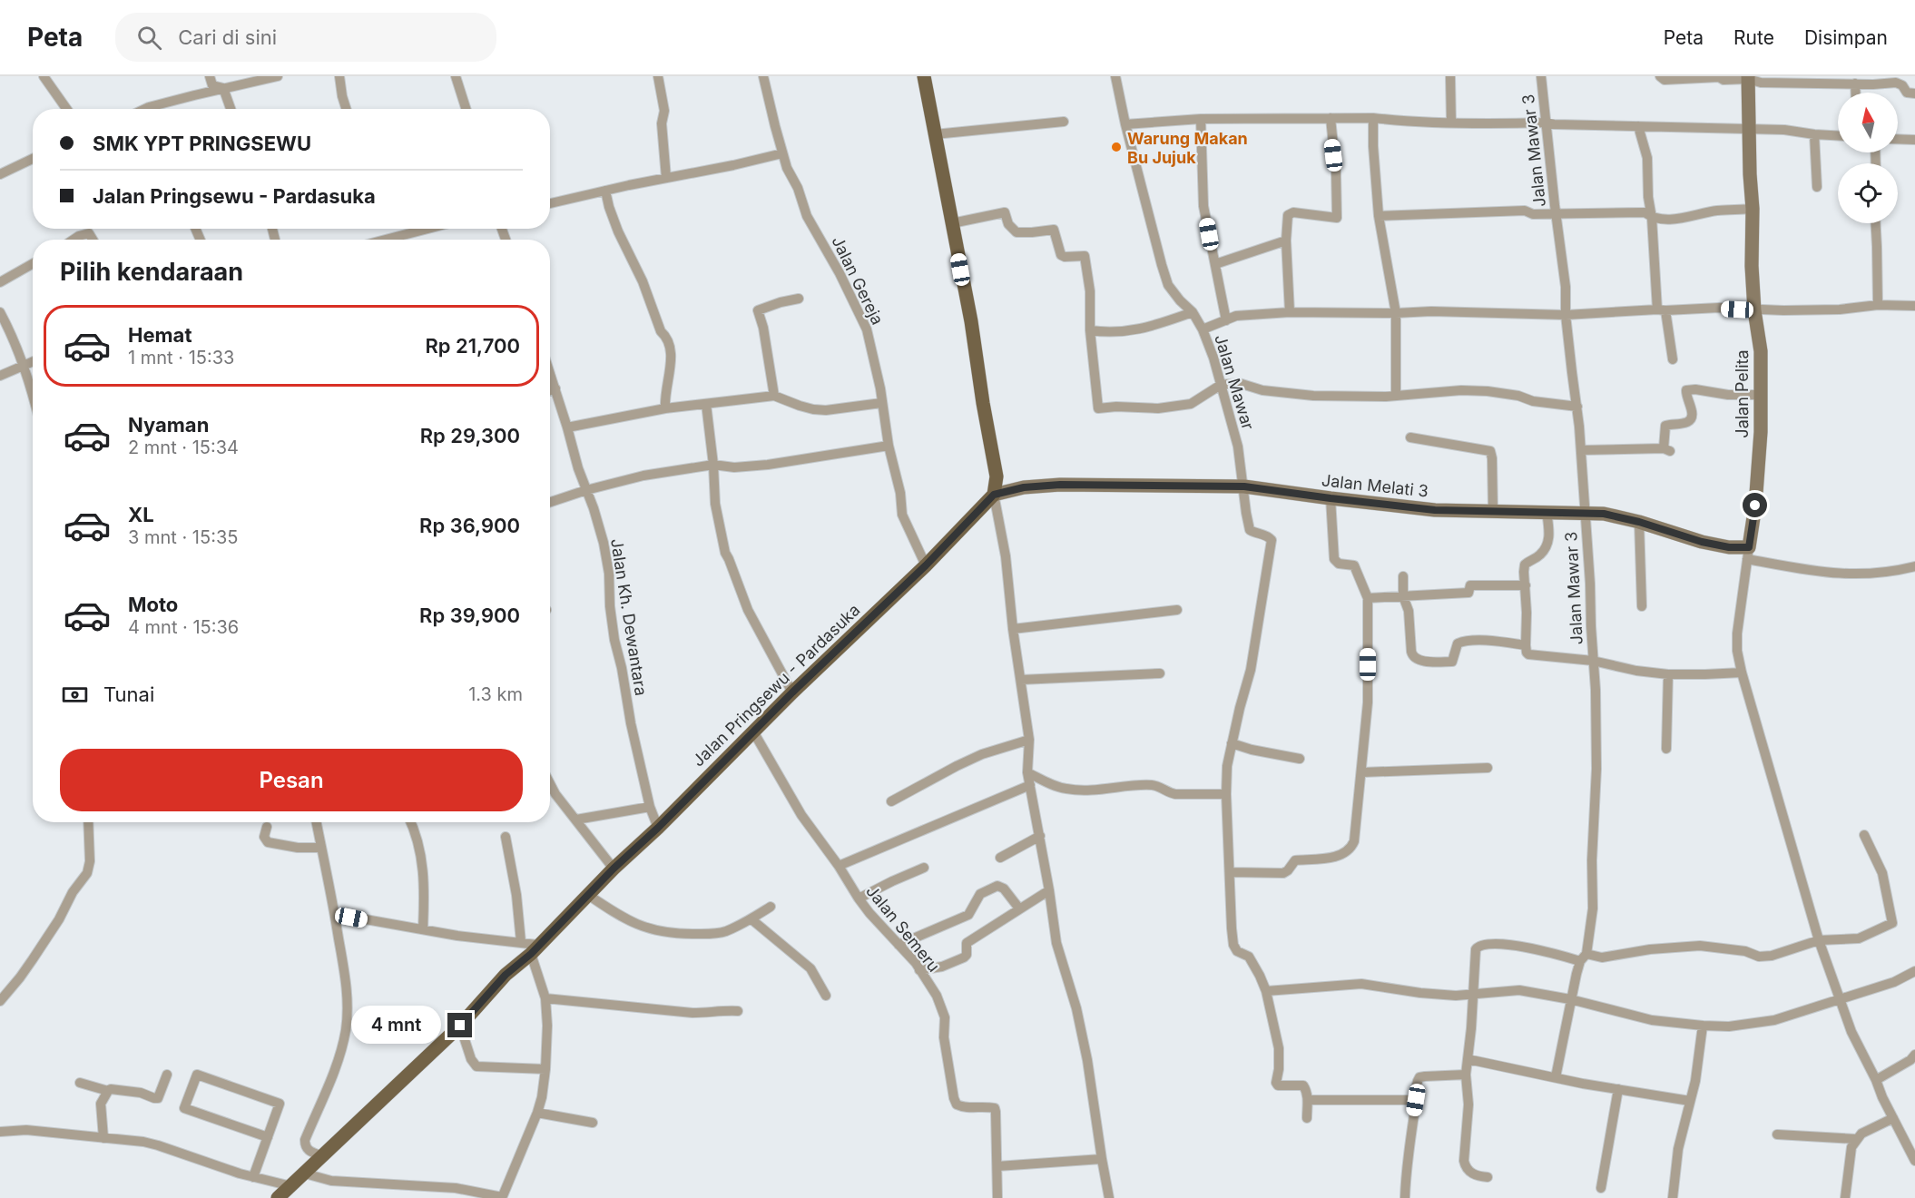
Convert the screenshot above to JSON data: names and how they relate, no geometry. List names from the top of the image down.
{
  "streets": {
    "main road": ["Jalan Pringsewu - Pardasuka"],
    "street": [
      "Jalan Mawar 3",
      "Jalan Gereja",
      "Jalan Mawar",
      "Jalan Pelita",
      "Jalan Melati 3",
      "Jalan Kh. Dewantara",
      "Jalan Semeru"
    ]
  },
  "crossings": [
    ["Jalan Mawar 3", "Jalan Melati 3"],
    ["Jalan Gereja", "Jalan Pringsewu - Pardasuka"],
    ["Jalan Mawar", "Jalan Melati 3"],
    ["Jalan Pelita", "Jalan Melati 3"],
    ["Jalan Melati 3", "Jalan Pringsewu - Pardasuka"],
    ["Jalan Kh. Dewantara", "Jalan Pringsewu - Pardasuka"],
    ["Jalan Pringsewu - Pardasuka", "Jalan Semeru"]
  ],
  "places": ["Warung Makan Bu Jujuk"],
  "north": "top",
  "page": {
    "header": "Peta",
    "search": "Cari di sini",
    "nav": ["Peta", "Rute", "Disimpan"],
    "banner": ["SMK YPT PRINGSEWU", "Jalan Pringsewu - Pardasuka"],
    "heading": "Pilih kendaraan",
    "list": [
      {
        "name": "Hemat",
        "note": "1 mnt · 15:33",
        "value": "Rp 21,700"
      },
      {
        "name": "Nyaman",
        "note": "2 mnt · 15:34",
        "value": "Rp 29,300"
      },
      {
        "name": "XL",
        "note": "3 mnt · 15:35",
        "value": "Rp 36,900"
      },
      {
        "name": "Moto",
        "note": "4 mnt · 15:36",
        "value": "Rp 39,900"
      }
    ],
    "pay": ["Tunai", "1.3 km"],
    "buttons": "Pesan",
    "bubble": "4 mnt"
  }
}
